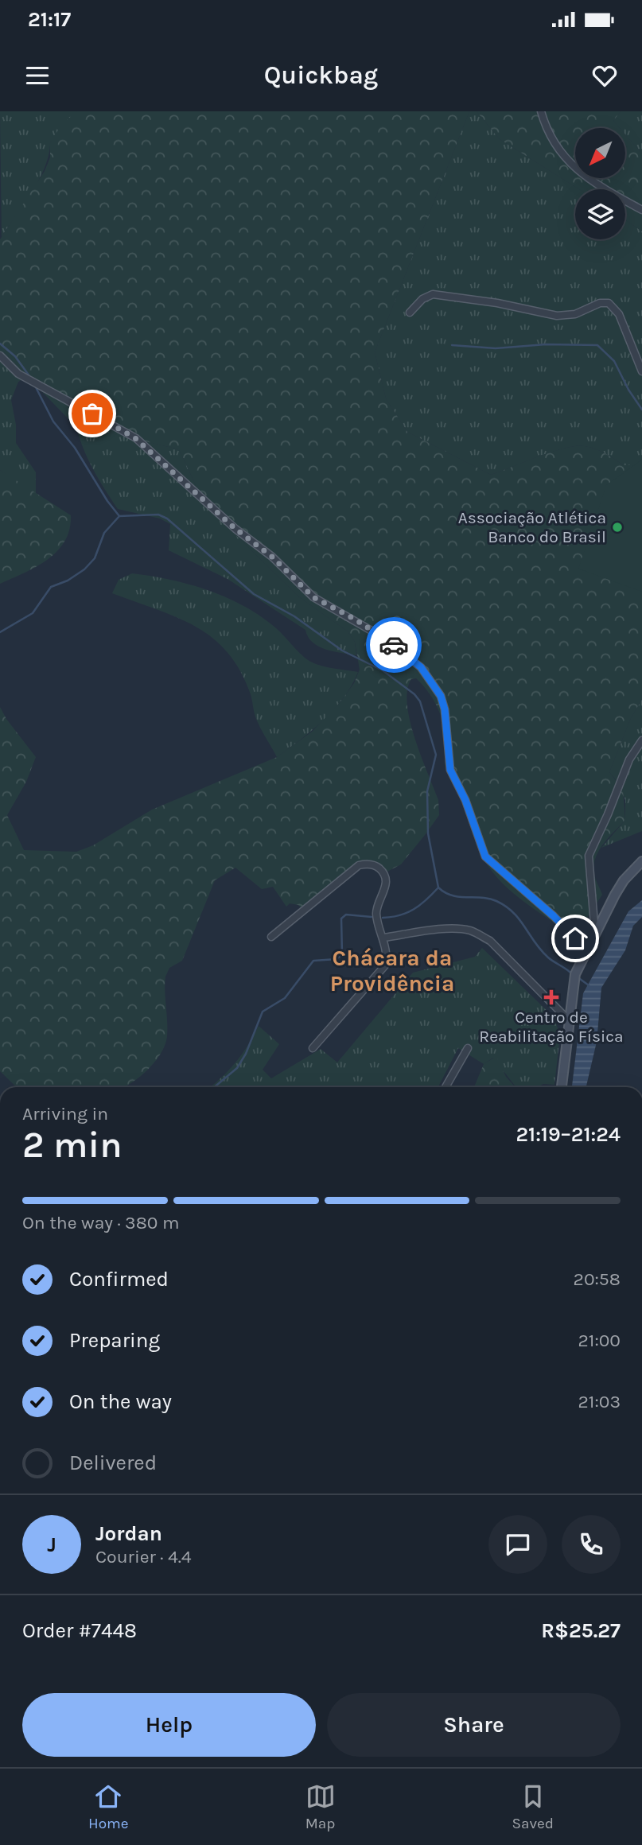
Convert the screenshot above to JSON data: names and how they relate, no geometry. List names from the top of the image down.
{
  "districts": ["Chácara da Providência"],
  "places": {
    "other": ["Associação Atlética Banco do Brasil"],
    "health": ["Centro de Reabilitação Física"]
  },
  "north": "bottom left",
  "page": {
    "status": "21:17",
    "header": "Quickbag",
    "heading": ["2 min", "Arriving in", "21:19–21:24"],
    "panel": [
      "Jordan",
      "Courier · 4.4",
      "Order #7448",
      "R$25.27"
    ],
    "bar": "On the way · 380 m",
    "list": [
      ["Confirmed", "20:58"],
      ["Preparing", "21:00"],
      ["On the way", "21:03"],
      "Delivered"
    ],
    "round": "J",
    "buttons": ["Help", "Share"],
    "tabs": ["Home", "Map", "Saved"]
  }
}
